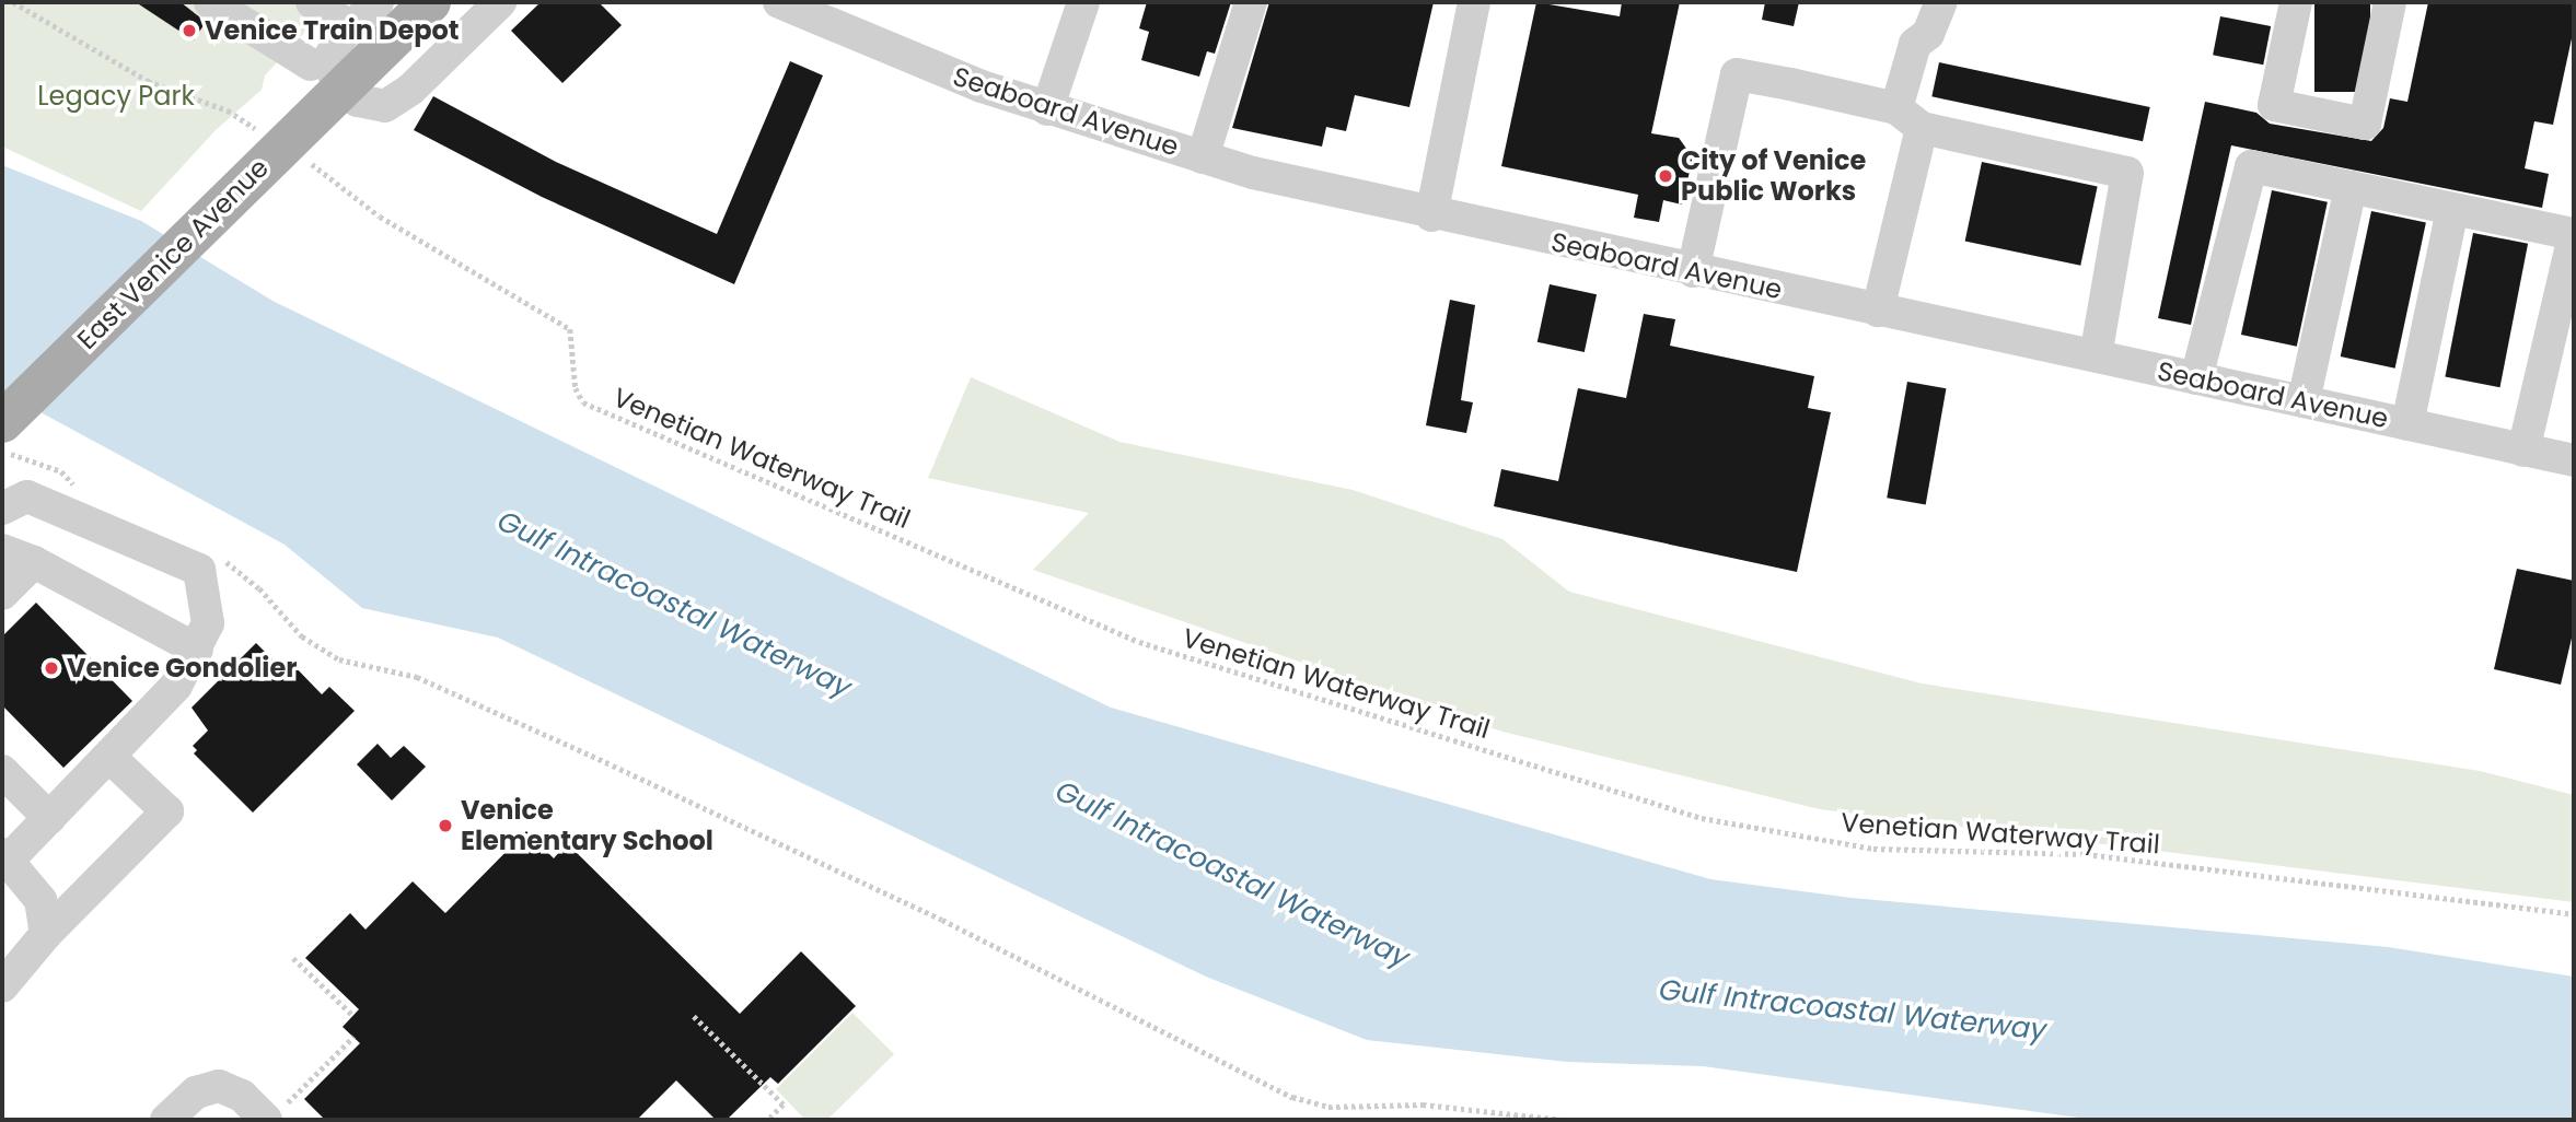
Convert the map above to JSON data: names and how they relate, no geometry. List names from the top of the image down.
{
  "streets": {
    "main road": ["East Venice Avenue"],
    "street": ["Seaboard Avenue"],
    "path": ["Venetian Waterway Trail"]
  },
  "water": ["Gulf Intracoastal Waterway"],
  "parks": ["Legacy Park"],
  "places": [
    "Venice Train Depot",
    "City of Venice Public Works",
    "Venice Gondolier",
    "Venice Elementary School"
  ]
}
